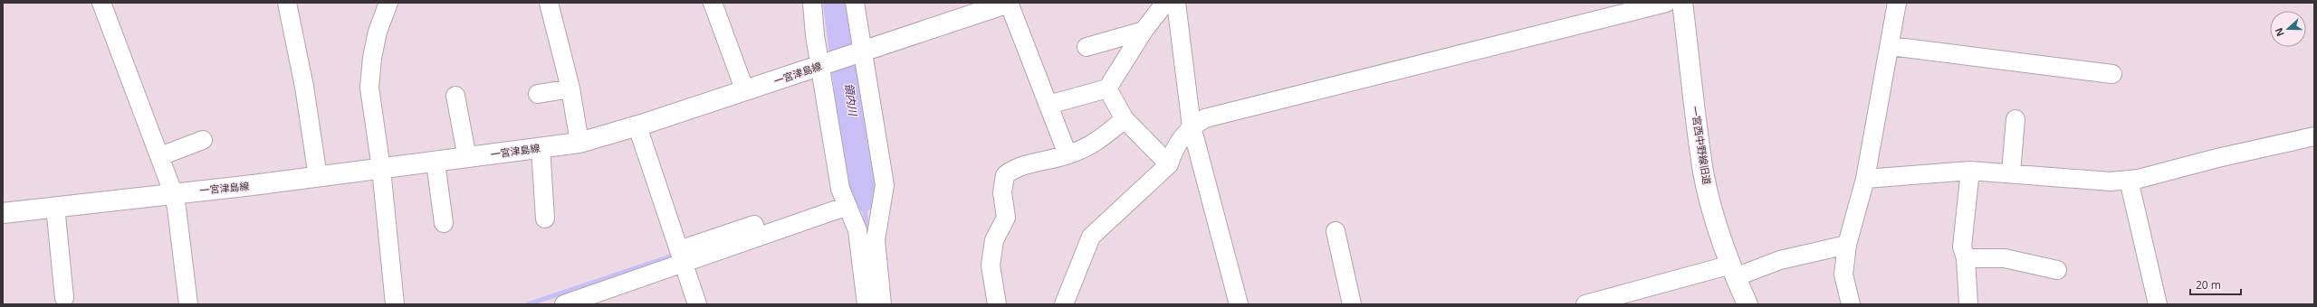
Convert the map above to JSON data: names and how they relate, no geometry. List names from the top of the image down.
{
  "streets": {
    "main road": ["一宮津島線", "一宮西中野線旧道"]
  },
  "water": ["領内川"],
  "scale_bar": "20 m",
  "north": "left"
}
